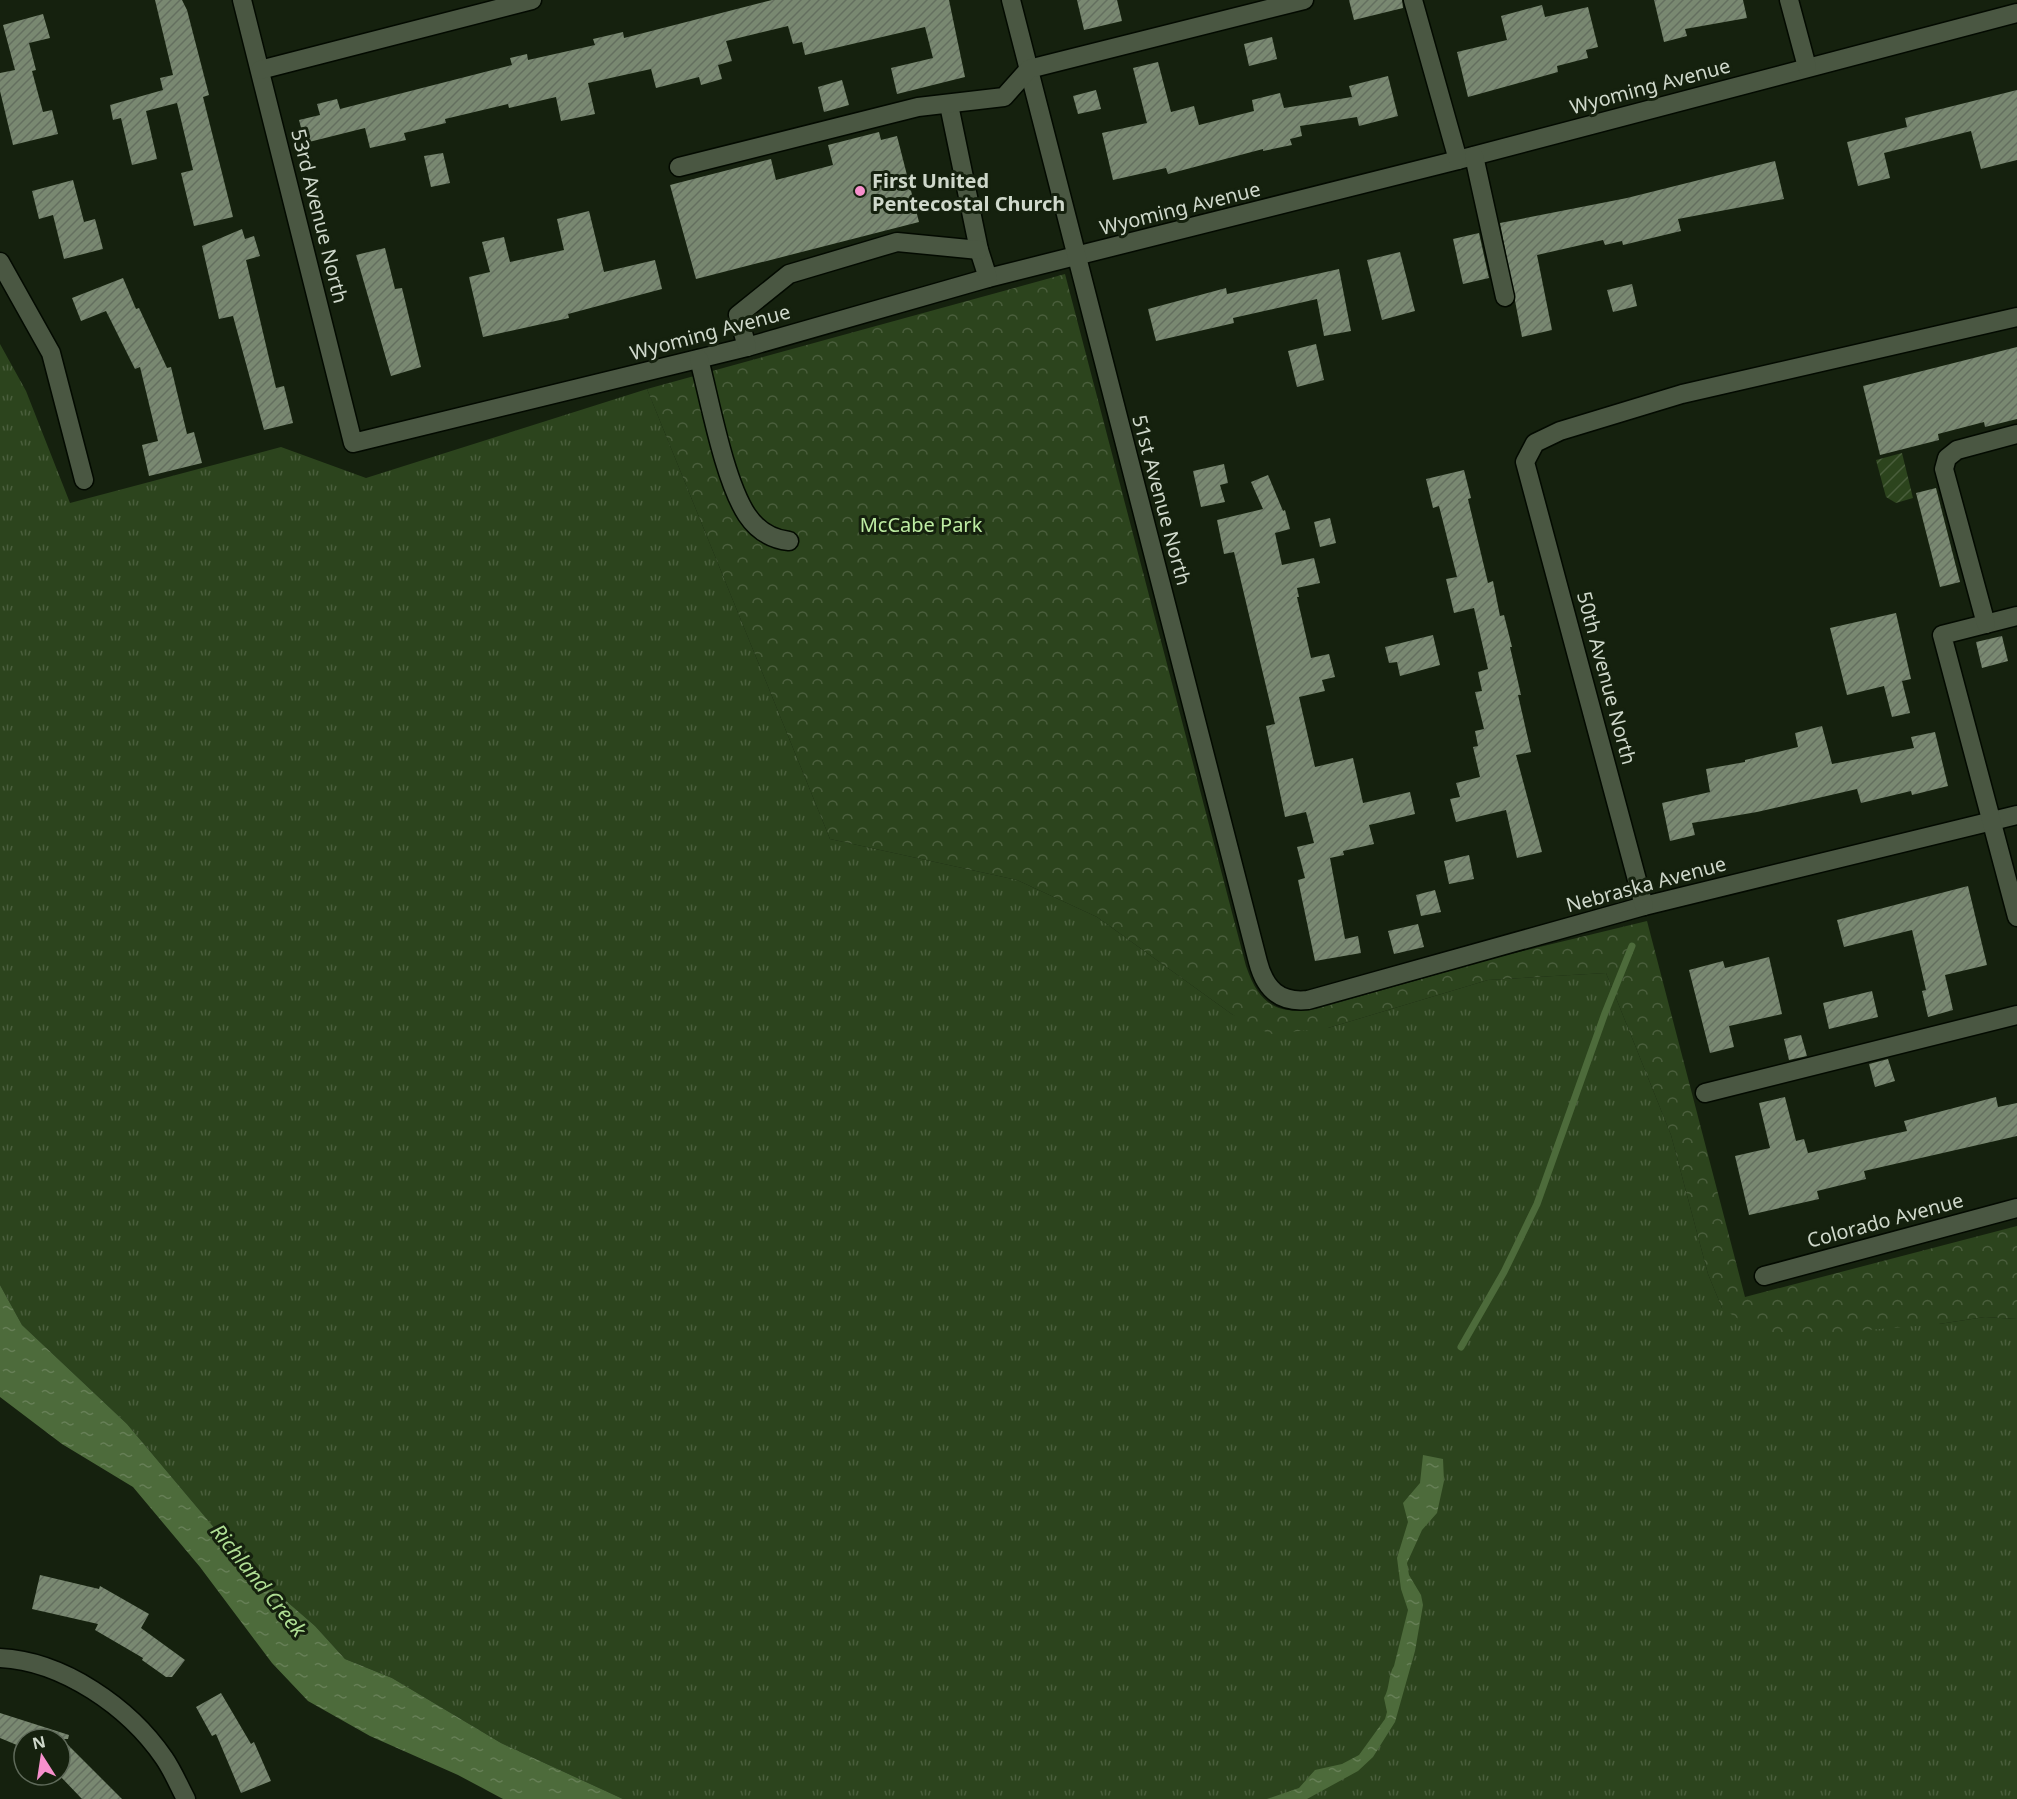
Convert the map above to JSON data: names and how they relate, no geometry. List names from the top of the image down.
{
  "streets": {
    "street": [
      "Wyoming Avenue",
      "53rd Avenue North",
      "51st Avenue North",
      "50th Avenue North",
      "Nebraska Avenue",
      "Colorado Avenue"
    ]
  },
  "crossings": [
    ["Wyoming Avenue", "53rd Avenue North"],
    ["Wyoming Avenue", "51st Avenue North"],
    ["51st Avenue North", "Nebraska Avenue"],
    ["50th Avenue North", "Nebraska Avenue"]
  ],
  "water": ["Richland Creek"],
  "parks": ["McCabe Park"],
  "places": ["First United Pentecostal Church"],
  "north": "top"
}
